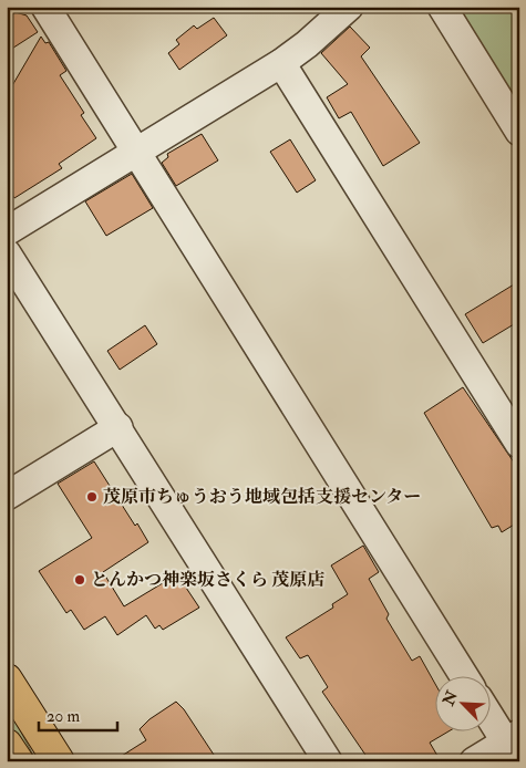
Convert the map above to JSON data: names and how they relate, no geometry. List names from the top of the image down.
{
  "places": ["茂原市ちゅうおう地域包括支援センター", "とんかつ神楽坂さくら 茂原店"],
  "scale_bar": "20 m",
  "north": "top left"
}
